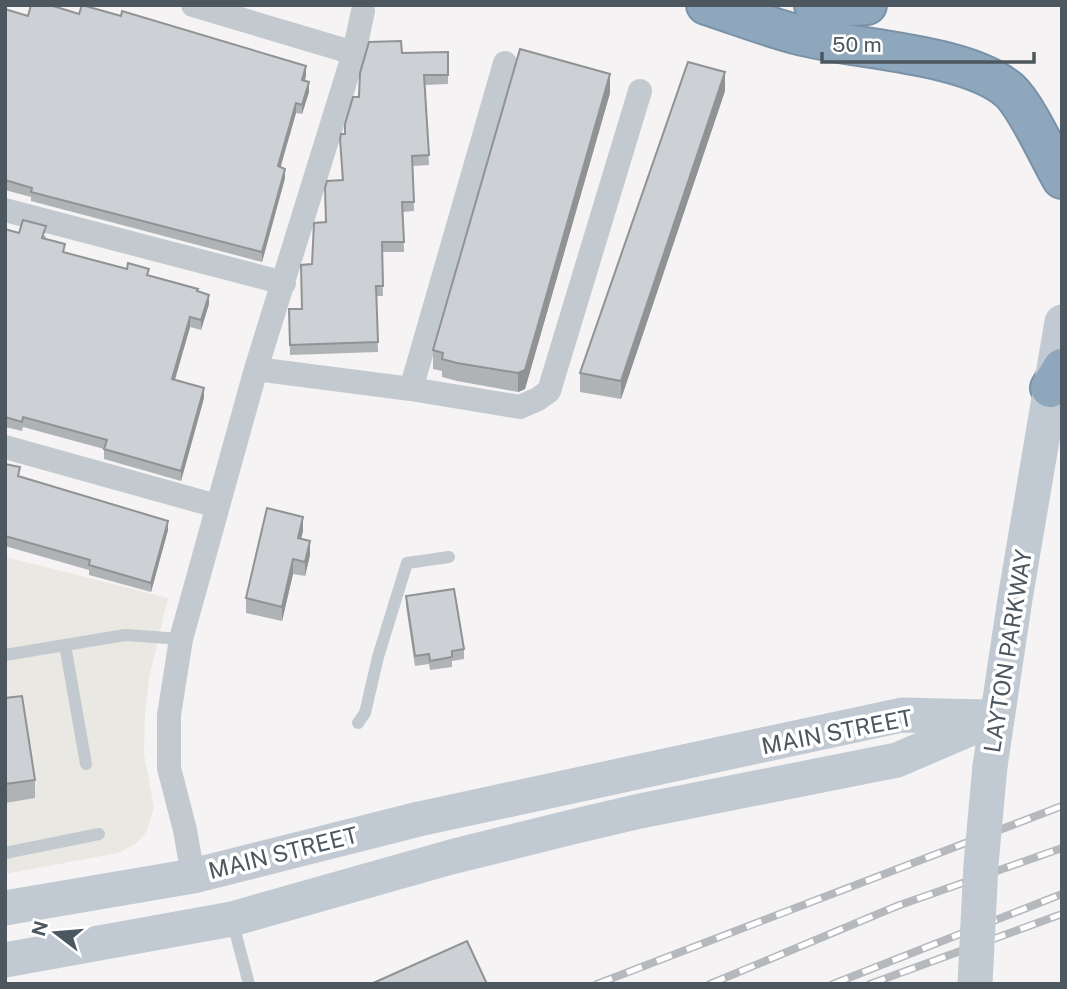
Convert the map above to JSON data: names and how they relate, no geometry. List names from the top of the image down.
{
  "streets": {
    "main road": ["LAYTON PARKWAY", "MAIN STREET"]
  },
  "crossings": [
    ["LAYTON PARKWAY", "MAIN STREET"]
  ],
  "scale_bar": "50 m",
  "north": "left"
}
